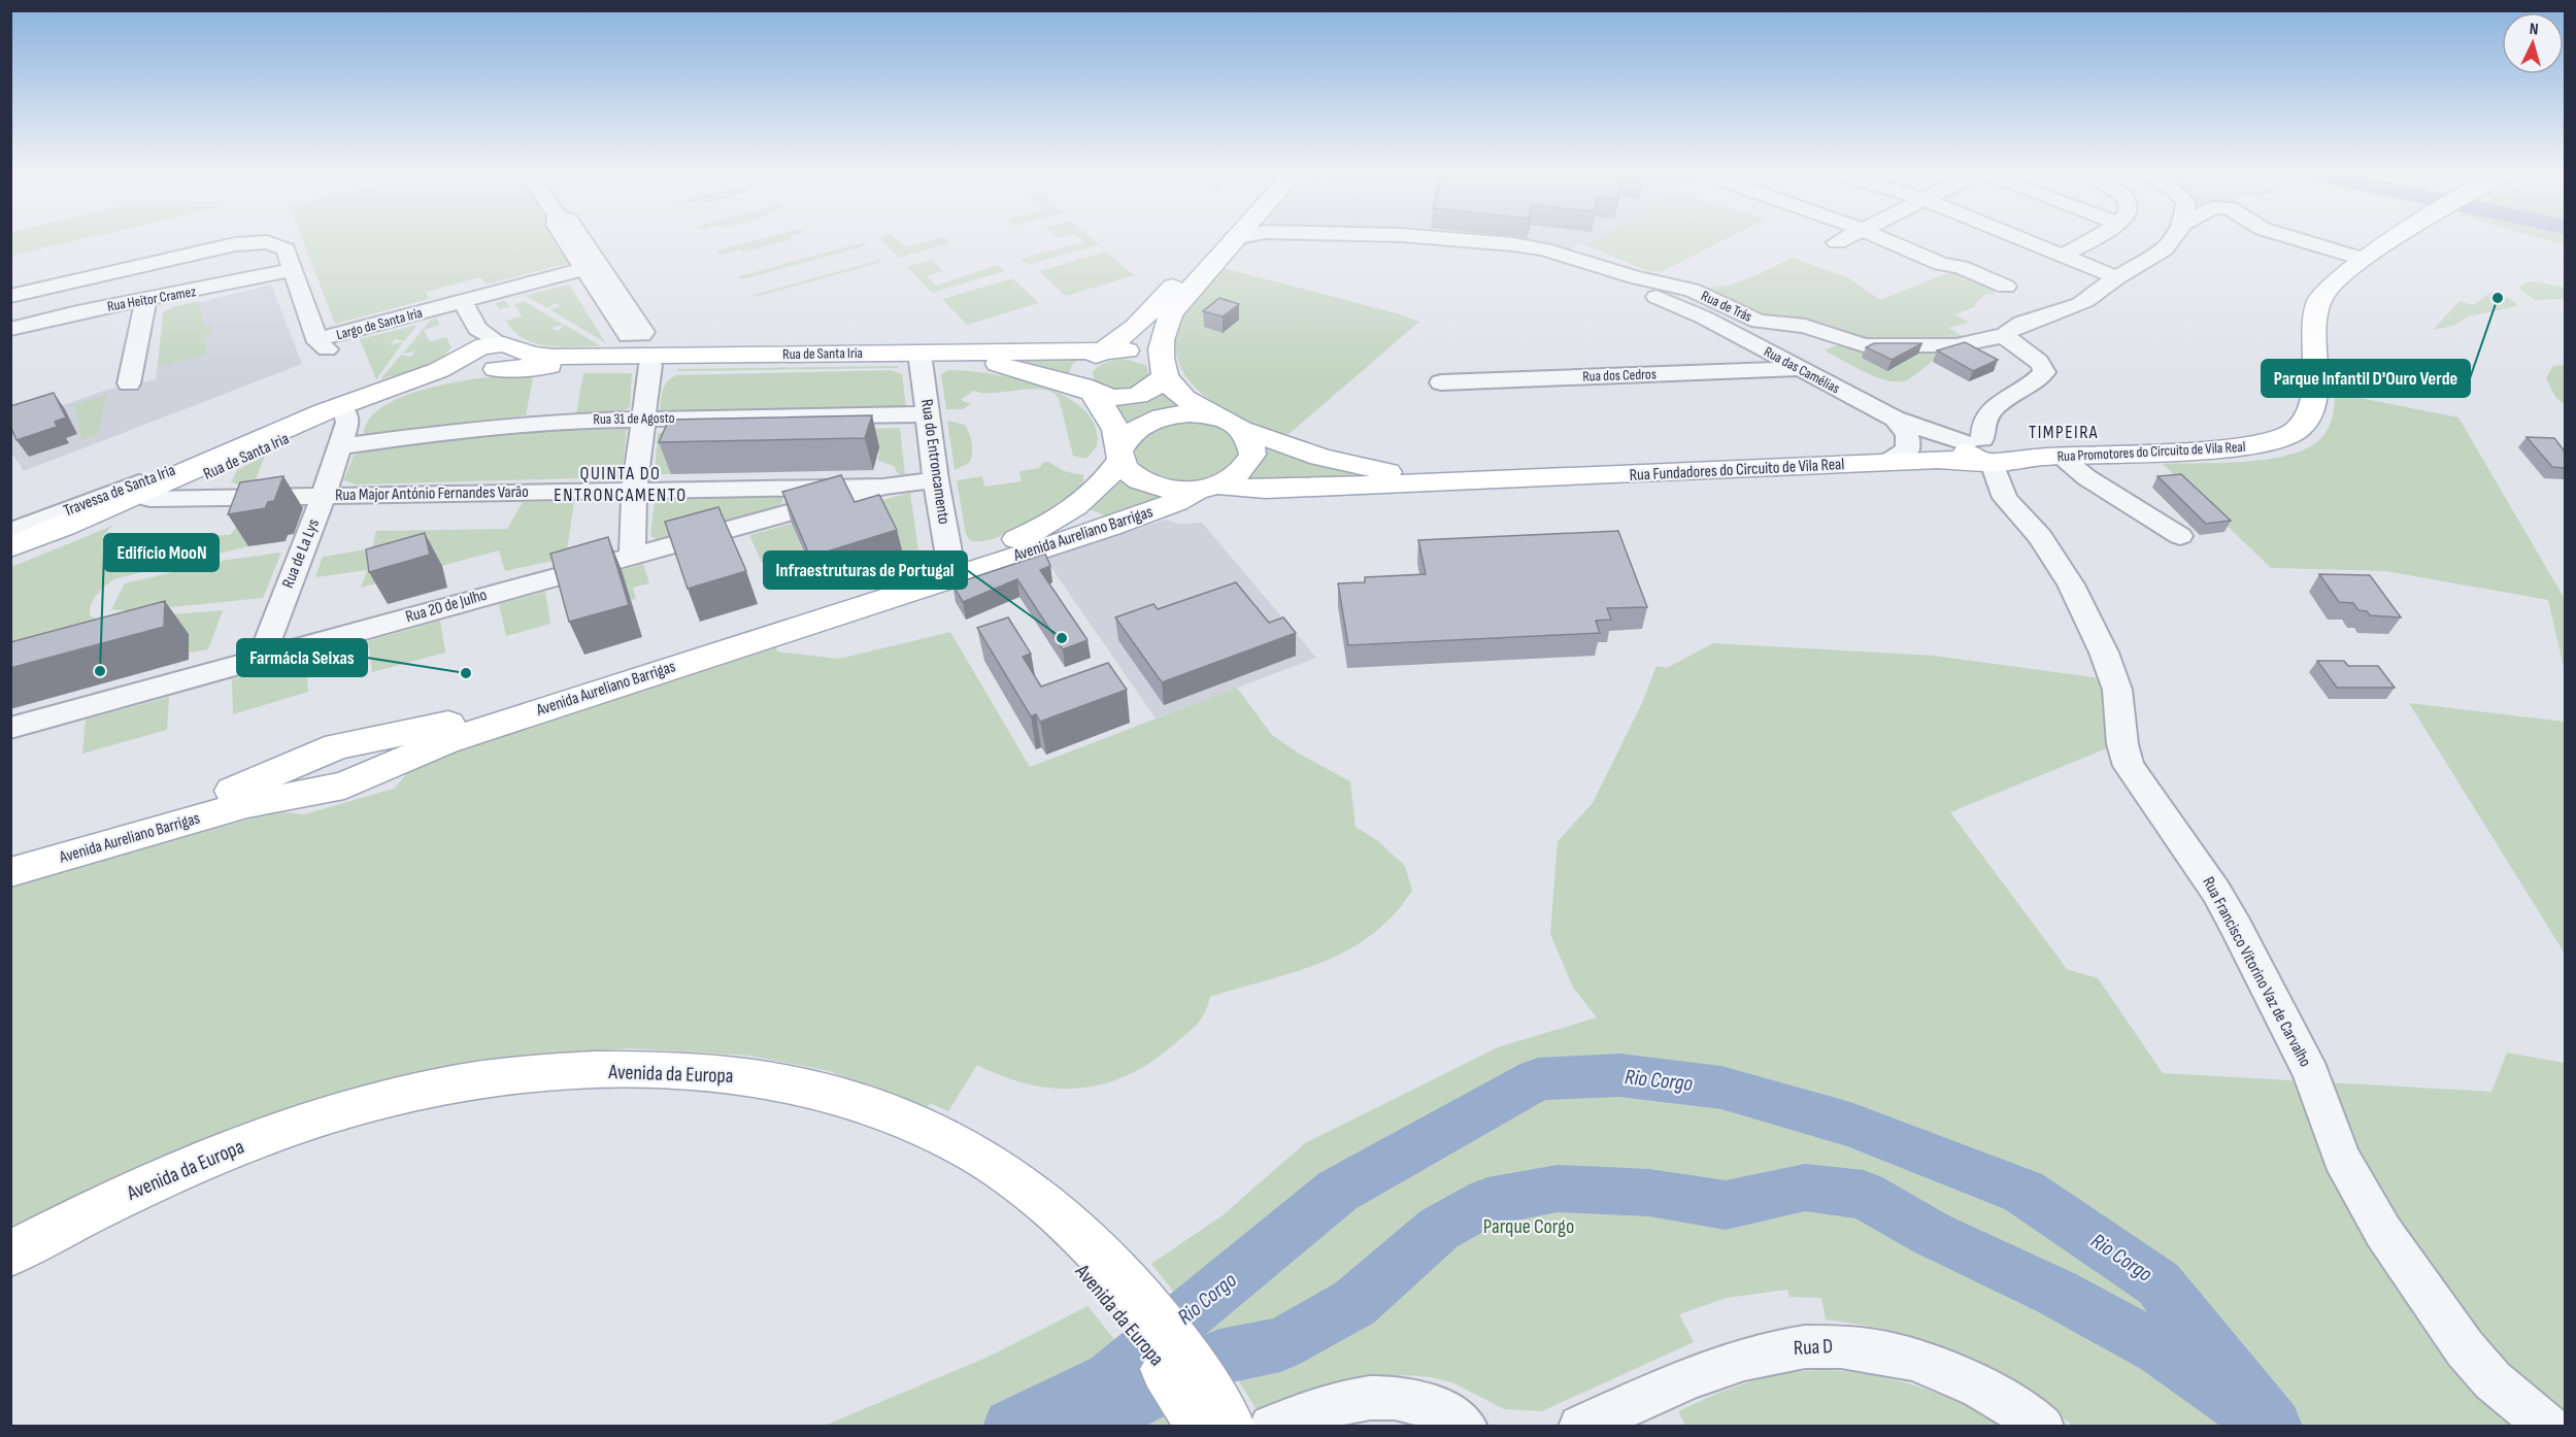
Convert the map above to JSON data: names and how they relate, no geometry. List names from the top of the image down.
{
  "streets": {
    "main road": [
      "Rua de Santa Iria",
      "Rua Promotores do Circuito de Vila Real",
      "Rua Fundadores do Circuito de Vila Real",
      "Avenida Aureliano Barrigas",
      "Avenida da Europa"
    ],
    "street": [
      "Rua Heitor Cramez",
      "Rua de Trás",
      "Largo de Santa Iria",
      "Rua das Camélias",
      "Rua dos Cedros",
      "Rua 31 de Agosto",
      "Rua do Entroncamento",
      "Travessa de Santa Iria",
      "Rua Major António Fernandes Varão",
      "Rua de La Lys",
      "Rua 20 de Julho",
      "Rua Francisco Vitorino Vaz de Carvalho",
      "Rua D"
    ]
  },
  "crossings": [
    ["Rua Heitor Cramez", "Largo de Santa Iria"],
    ["Rua de Santa Iria", "Rua do Entroncamento"],
    ["Rua de Santa Iria", "Travessa de Santa Iria"],
    ["Rua de Santa Iria", "Rua Major António Fernandes Varão"],
    ["Rua de Santa Iria", "Rua de La Lys"],
    ["Rua das Camélias", "Rua dos Cedros"],
    ["Rua das Camélias", "Rua Fundadores do Circuito de Vila Real"],
    ["Rua das Camélias", "Rua Francisco Vitorino Vaz de Carvalho"],
    ["Rua 31 de Agosto", "Rua do Entroncamento"],
    ["Rua 31 de Agosto", "Rua de La Lys"],
    ["Rua Promotores do Circuito de Vila Real", "Rua Fundadores do Circuito de Vila Real"],
    ["Rua do Entroncamento", "Rua Major António Fernandes Varão"],
    ["Rua do Entroncamento", "Avenida Aureliano Barrigas"],
    ["Rua Fundadores do Circuito de Vila Real", "Avenida Aureliano Barrigas"],
    ["Rua Fundadores do Circuito de Vila Real", "Rua Francisco Vitorino Vaz de Carvalho"],
    ["Rua Major António Fernandes Varão", "Rua de La Lys"],
    ["Rua Major António Fernandes Varão", "Rua 20 de Julho"],
    ["Rua de La Lys", "Rua 20 de Julho"]
  ],
  "districts": ["TIMPEIRA", "QUINTA DO ENTRONCAMENTO"],
  "water": ["Rio Corgo"],
  "parks": ["Parque Corgo"],
  "places": [
    "Parque Infantil D'Ouro Verde",
    "Infraestruturas de Portugal",
    "Edifício MooN",
    "Farmácia Seixas"
  ],
  "north": "top"
}
